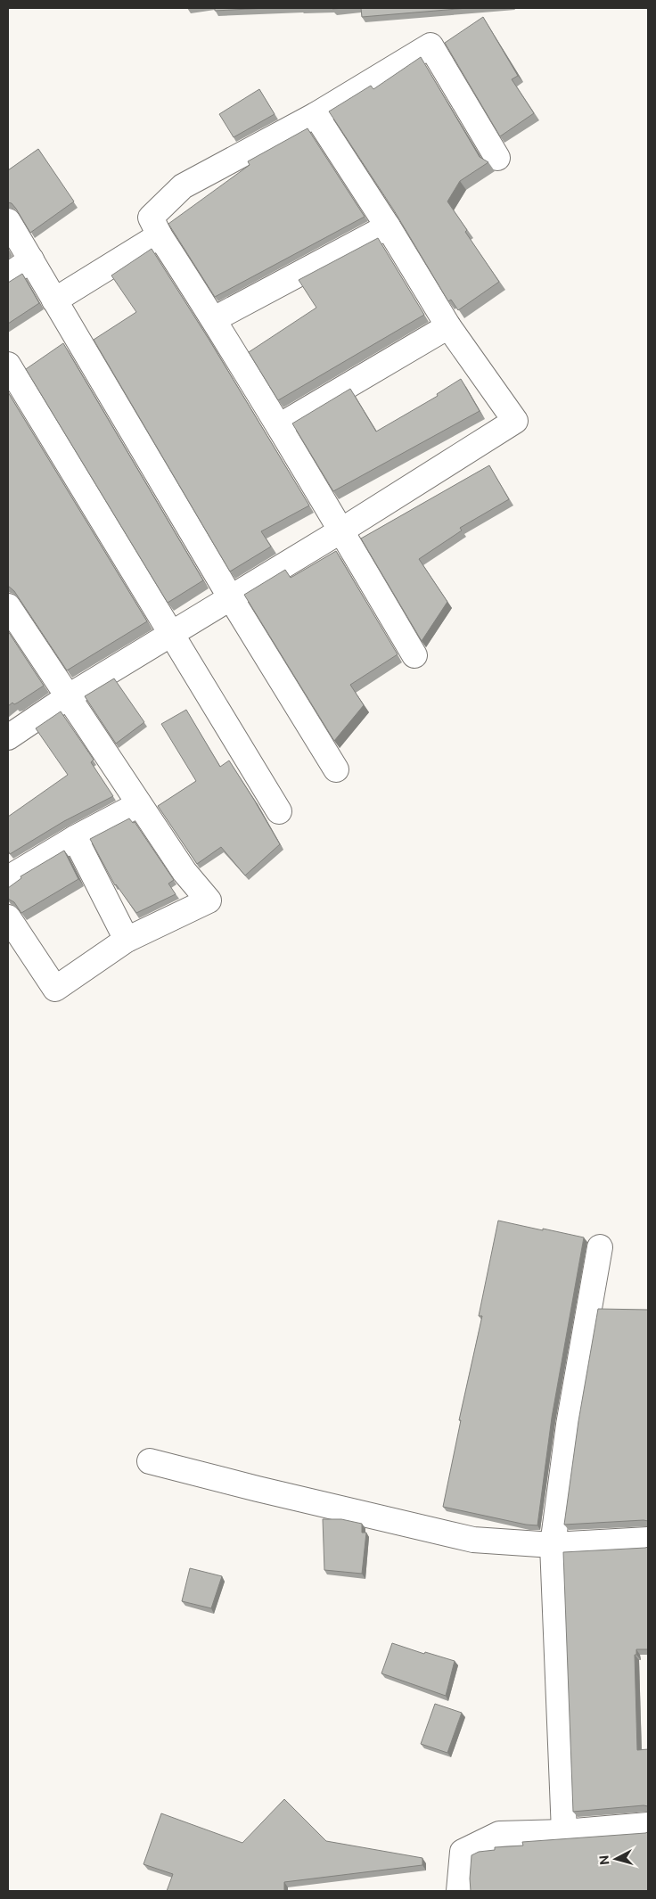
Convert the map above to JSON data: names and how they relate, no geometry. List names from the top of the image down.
{
  "north": "left"
}
